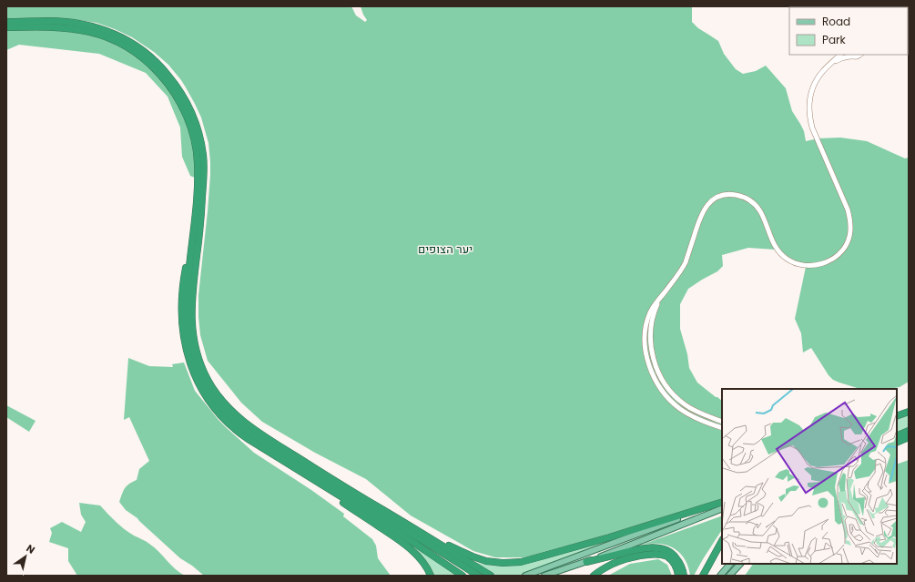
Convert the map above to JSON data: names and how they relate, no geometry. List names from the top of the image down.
{
  "parks": ["יער הצופים"],
  "legend": ["Road", "Park"],
  "north": "top right"
}
